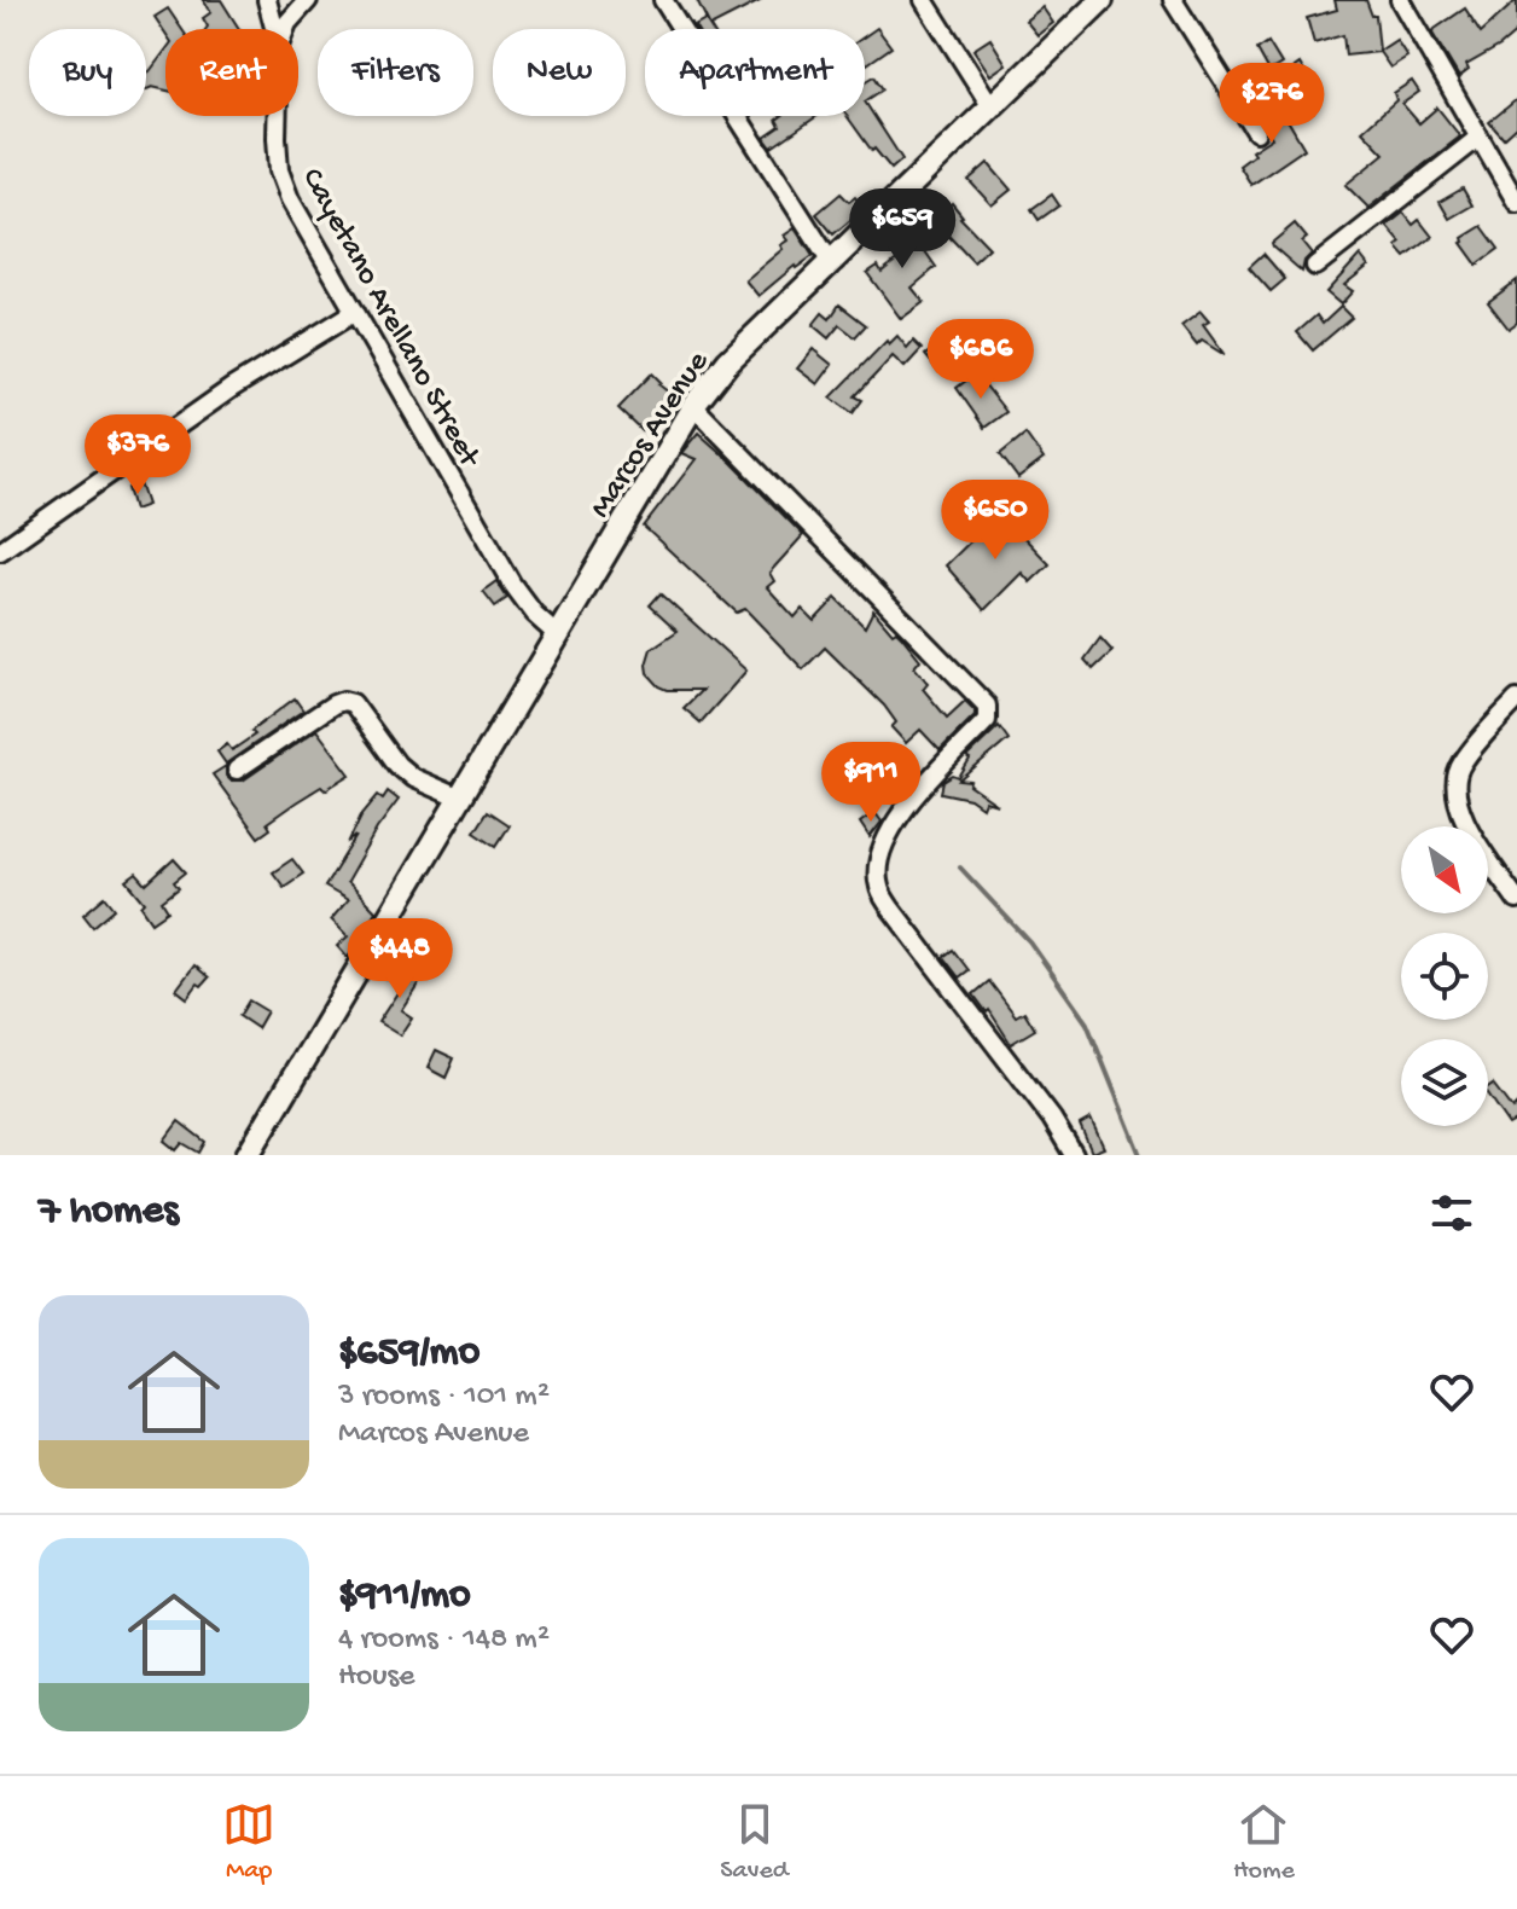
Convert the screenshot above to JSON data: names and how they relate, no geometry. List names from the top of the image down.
{
  "streets": {
    "main road": ["Marcos Avenue"],
    "street": ["Cayetano Arellano Street"]
  },
  "crossings": [
    ["Cayetano Arellano Street", "Marcos Avenue"]
  ],
  "north": "bottom right",
  "page": {
    "chip": [
      "Buy",
      "Rent",
      "Filters",
      "New",
      "Apartment"
    ],
    "price": [
      "$276",
      "$659",
      "$686",
      "$376",
      "$650",
      "$911",
      "$448"
    ],
    "heading": "7 homes",
    "list": [
      {
        "name": "$659/mo",
        "note": "3 rooms · 101 m² · Marcos Avenue"
      },
      {
        "name": "$911/mo",
        "note": "4 rooms · 148 m² · House"
      }
    ],
    "tabs": ["Map", "Saved", "Home"]
  }
}
